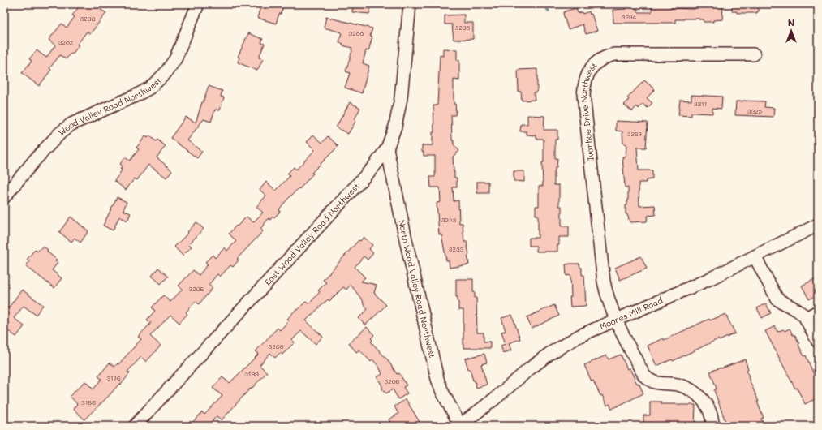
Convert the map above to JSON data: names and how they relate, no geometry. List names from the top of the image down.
{
  "streets": {
    "street": [
      "Wood Valley Road Northwest",
      "Ivanhoe Drive Northwest",
      "East Wood Valley Road Northwest",
      "North Wood Valley Road Northwest",
      "Moores Mill Road"
    ]
  },
  "crossings": [
    ["Ivanhoe Drive Northwest", "Moores Mill Road"],
    ["East Wood Valley Road Northwest", "North Wood Valley Road Northwest"],
    ["North Wood Valley Road Northwest", "Moores Mill Road"]
  ],
  "house_numbers": [
    "3294",
    "3290",
    "3295",
    "3288",
    "3282",
    "3311",
    "3325",
    "3267",
    "3243",
    "3233",
    "3206",
    "3209",
    "3199",
    "3176",
    "3206",
    "3166"
  ],
  "north": "top"
}
